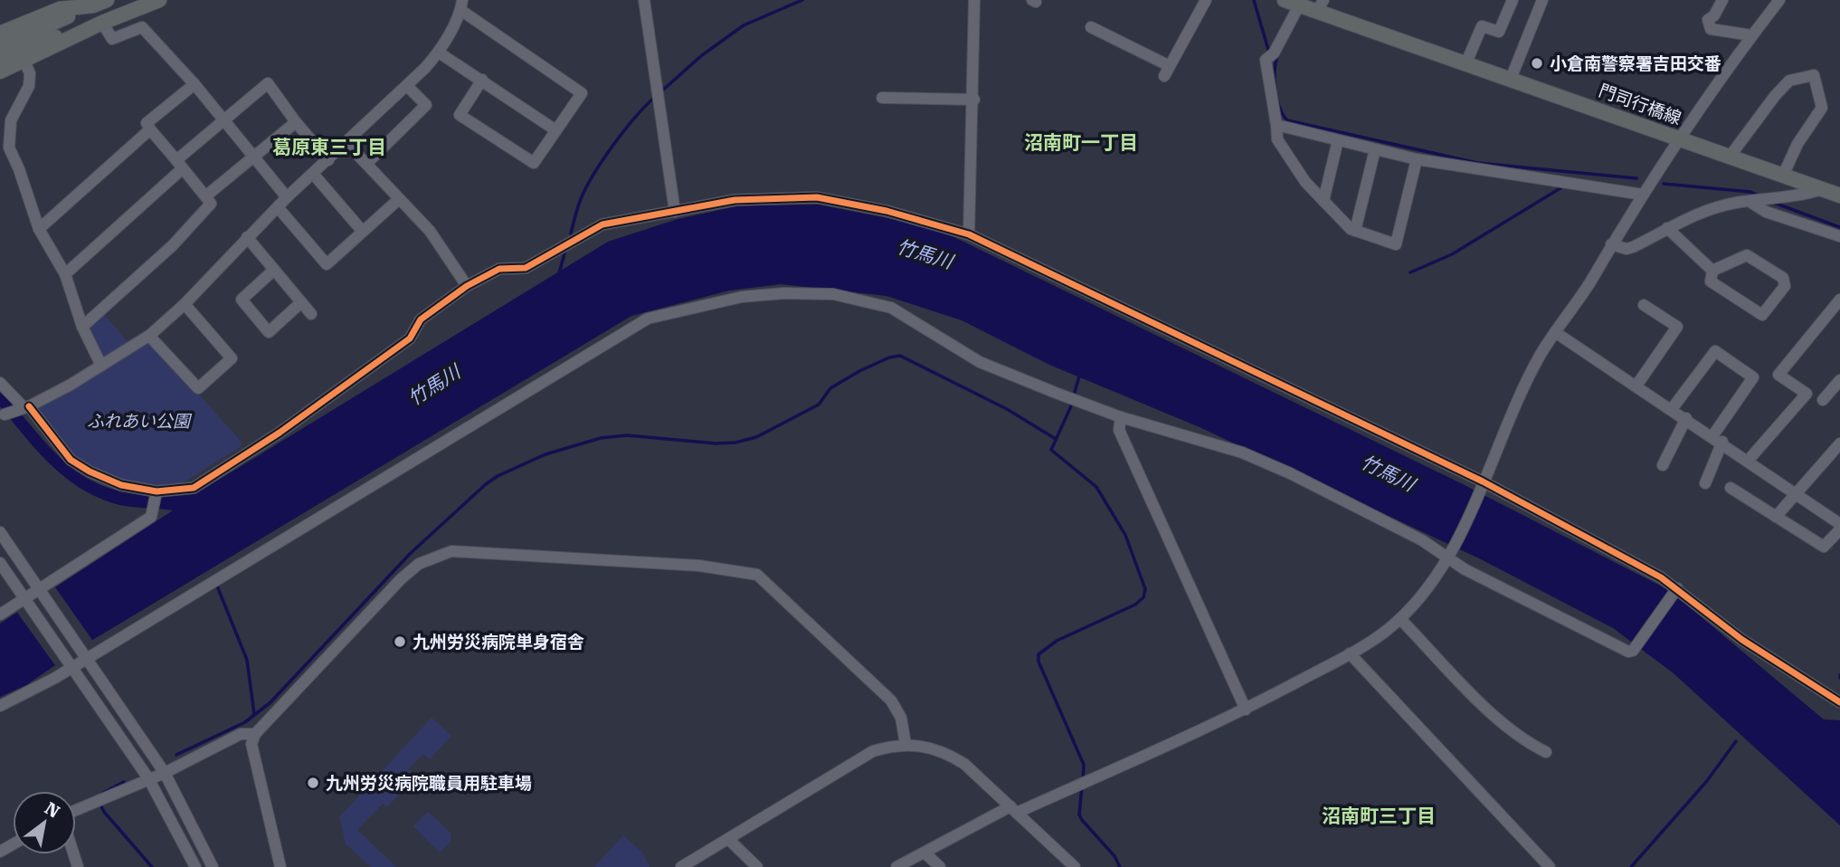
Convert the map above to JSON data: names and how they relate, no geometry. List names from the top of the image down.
{
  "streets": {
    "main road": ["門司行橋線"]
  },
  "districts": ["沼南町一丁目", "葛原東三丁目", "沼南町三丁目"],
  "water": ["竹馬川"],
  "parks": ["ふれあい公園"],
  "places": ["小倉南警察署吉田交番", "九州労災病院単身宿舎", "九州労災病院職員用駐車場"],
  "north": "top right"
}
